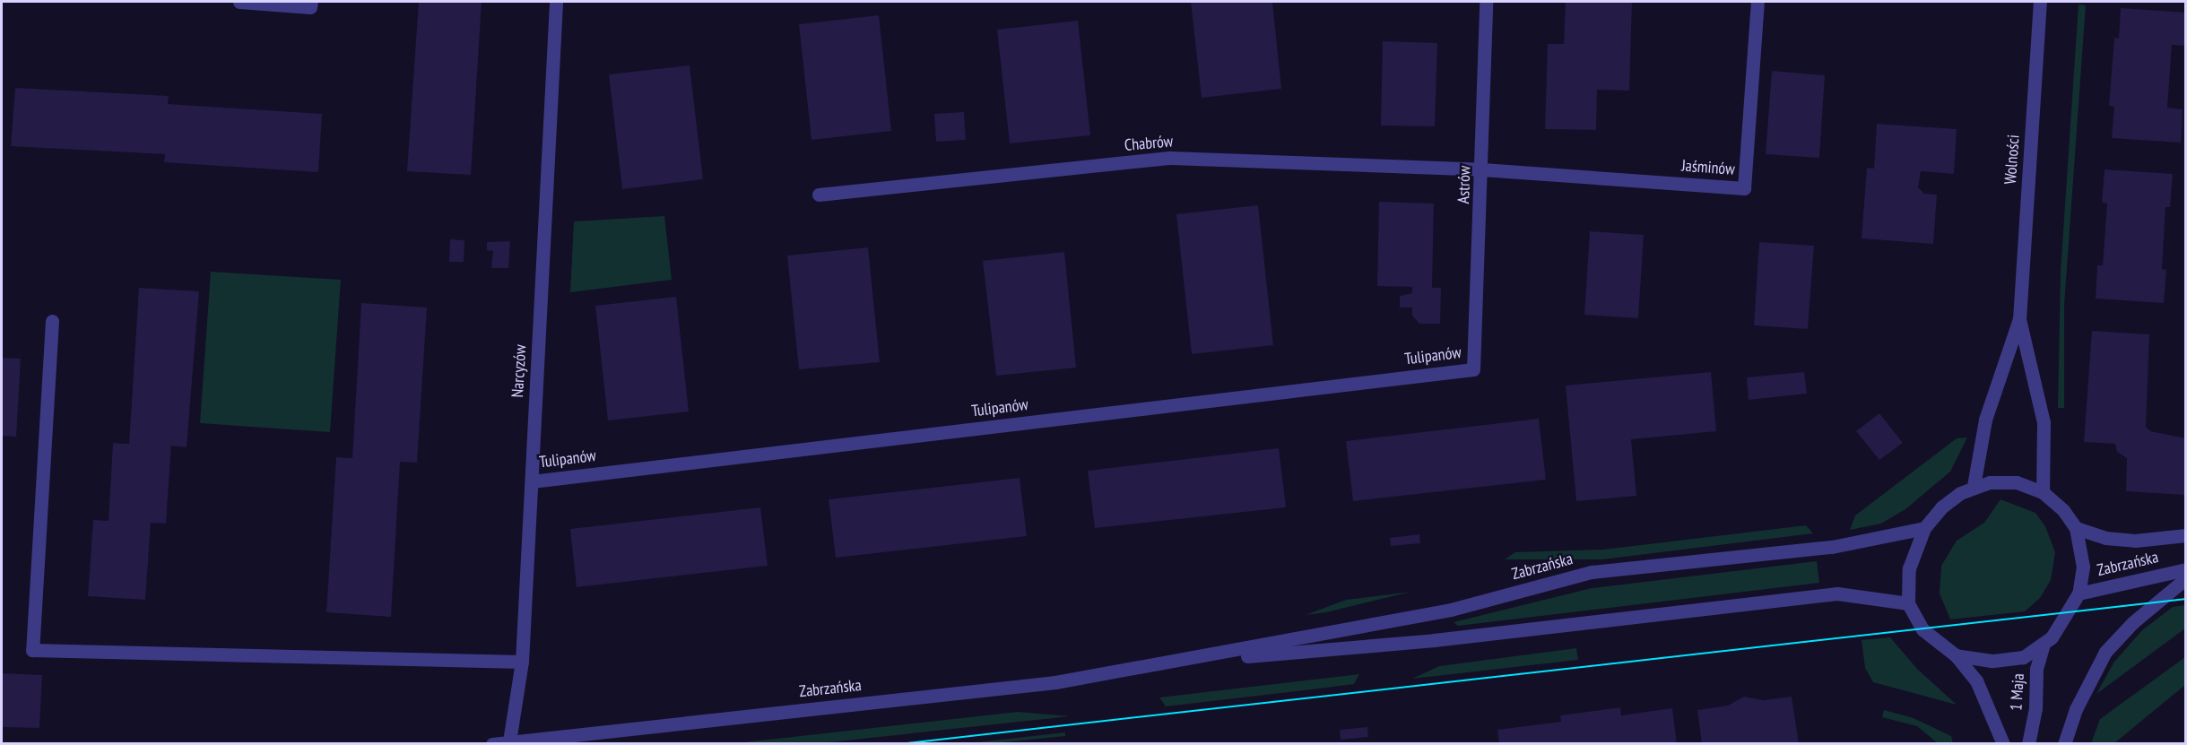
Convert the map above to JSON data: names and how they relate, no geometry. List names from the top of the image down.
{
  "streets": {
    "street": [
      "Chabrów",
      "Wolności",
      "Jaśminów",
      "Astrów",
      "Tulipanów",
      "Narcyzów",
      "Zabrzańska",
      "1 Maja"
    ]
  },
  "crossings": [
    ["Chabrów", "Jaśminów"],
    ["Chabrów", "Astrów"],
    ["Wolności", "Zabrzańska"],
    ["Wolności", "1 Maja"],
    ["Jaśminów", "Astrów"],
    ["Astrów", "Tulipanów"],
    ["Tulipanów", "Narcyzów"],
    ["Narcyzów", "Zabrzańska"],
    ["Zabrzańska", "1 Maja"]
  ]
}
